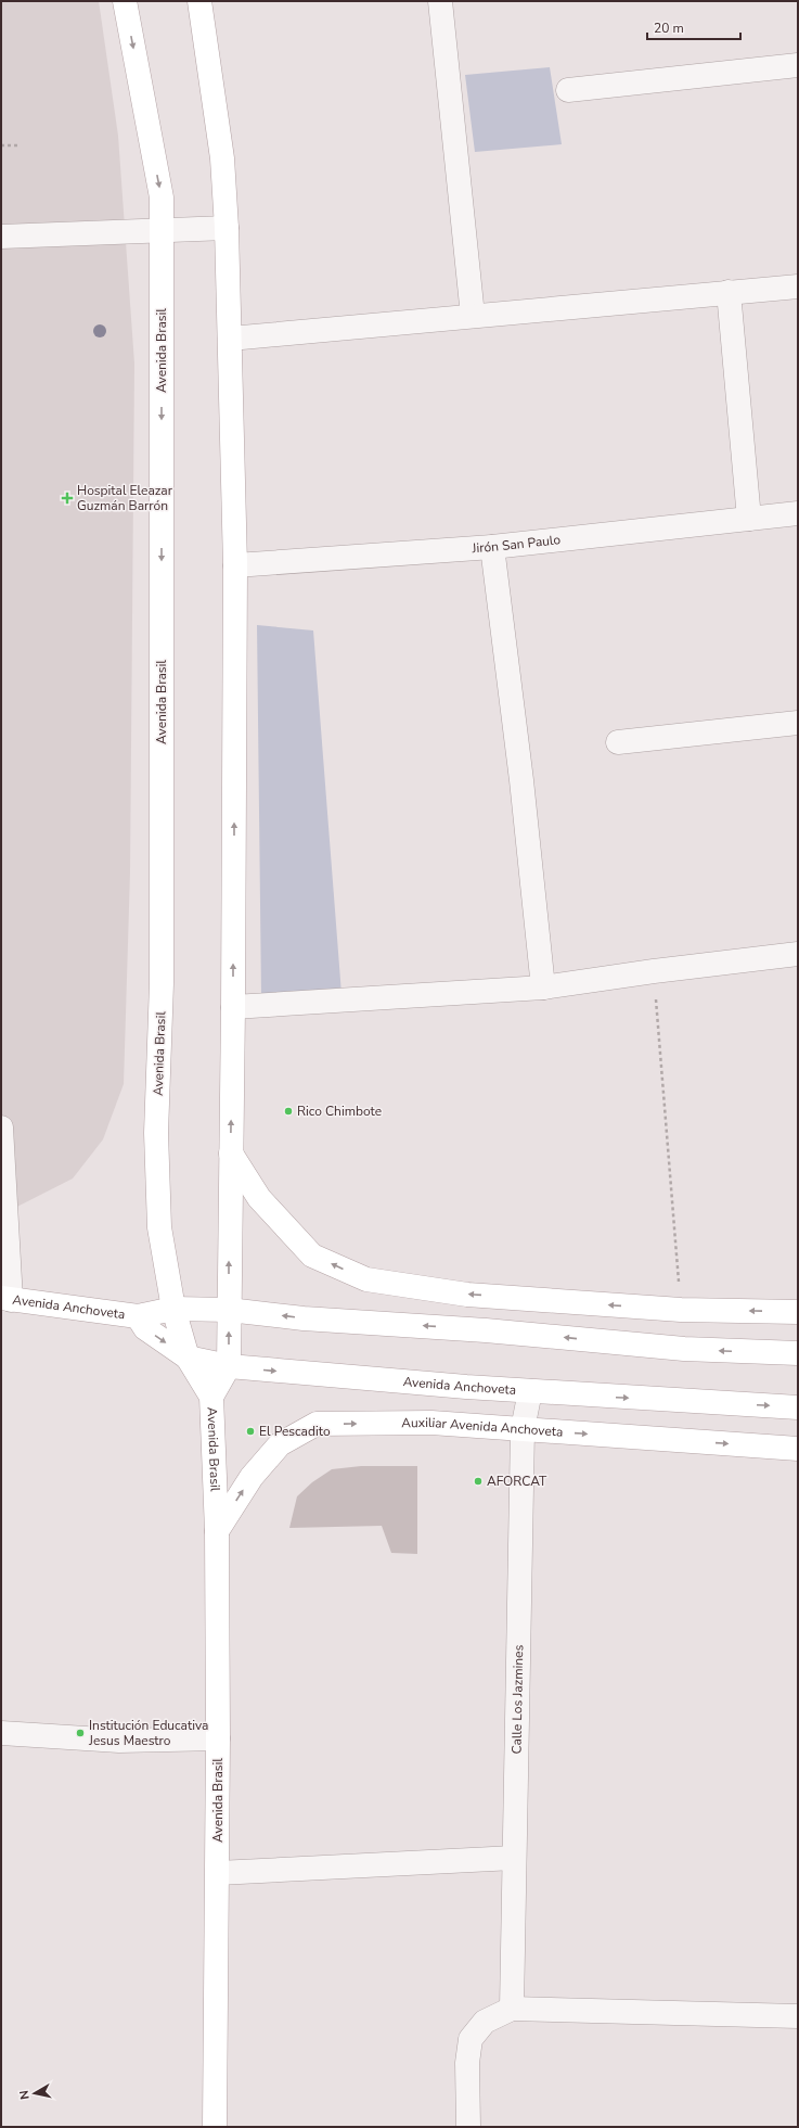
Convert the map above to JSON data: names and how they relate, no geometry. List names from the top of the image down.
{
  "streets": {
    "main road": ["Avenida Brasil", "Avenida Anchoveta", "Auxiliar Avenida Anchoveta"],
    "street": ["Jirón San Paulo", "Calle Los Jazmines"]
  },
  "crossings": [
    ["Avenida Brasil", "Jirón San Paulo"],
    ["Avenida Brasil", "Avenida Anchoveta"],
    ["Avenida Brasil", "Auxiliar Avenida Anchoveta"],
    ["Avenida Anchoveta", "Calle Los Jazmines"],
    ["Auxiliar Avenida Anchoveta", "Calle Los Jazmines"]
  ],
  "one_way": ["Auxiliar Avenida Anchoveta"],
  "places": {
    "health": ["Hospital Eleazar Guzmán Barrón"],
    "other": [
      "Rico Chimbote",
      "El Pescadito",
      "AFORCAT",
      "Institución Educativa Jesus Maestro"
    ]
  },
  "scale_bar": "20 m",
  "north": "left"
}
